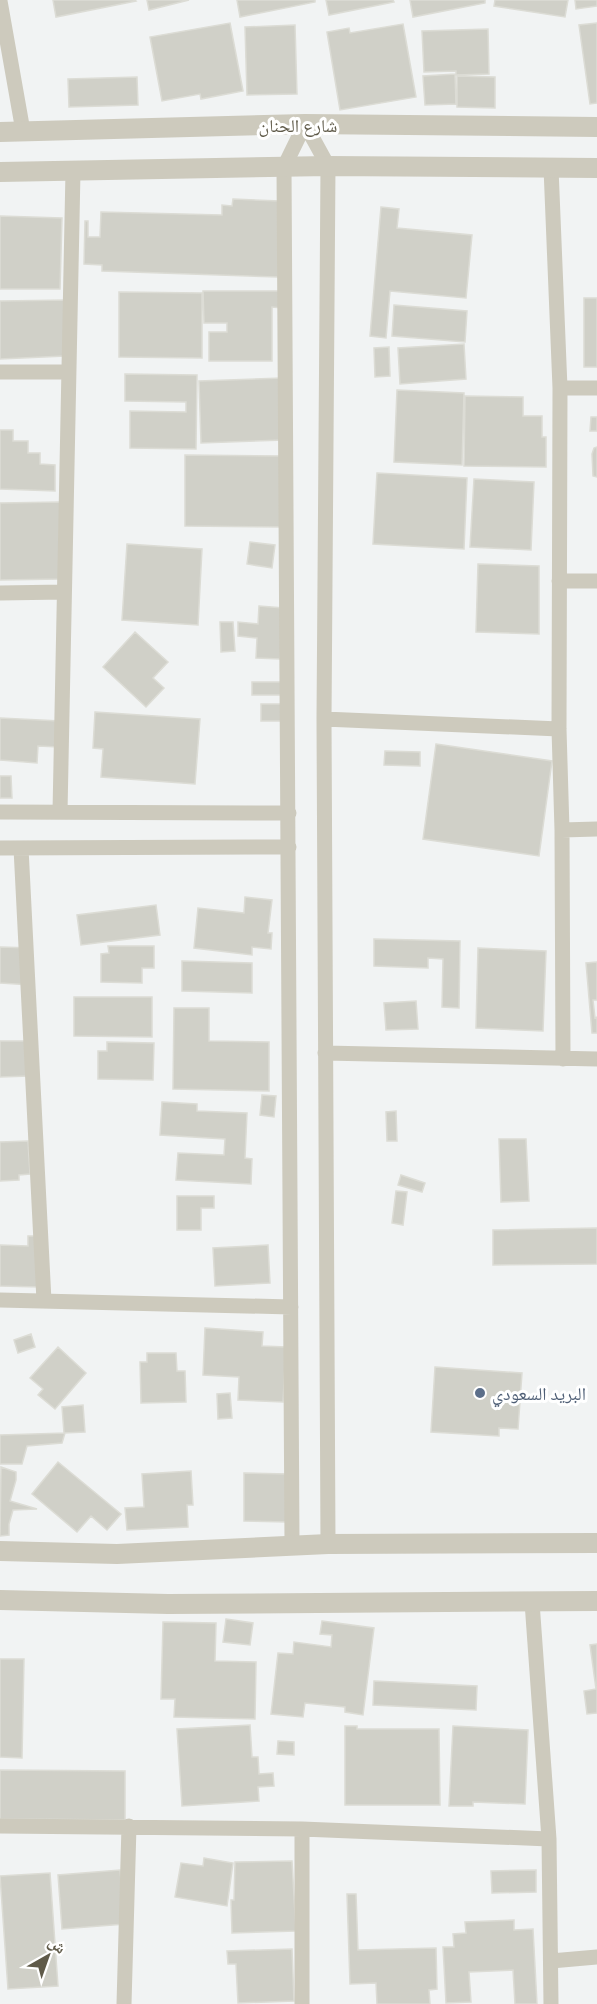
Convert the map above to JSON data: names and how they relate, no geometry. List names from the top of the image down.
{
  "streets": {
    "street": ["شارع الحنان"]
  },
  "places": ["البريد السعودي"],
  "north": "top right"
}
